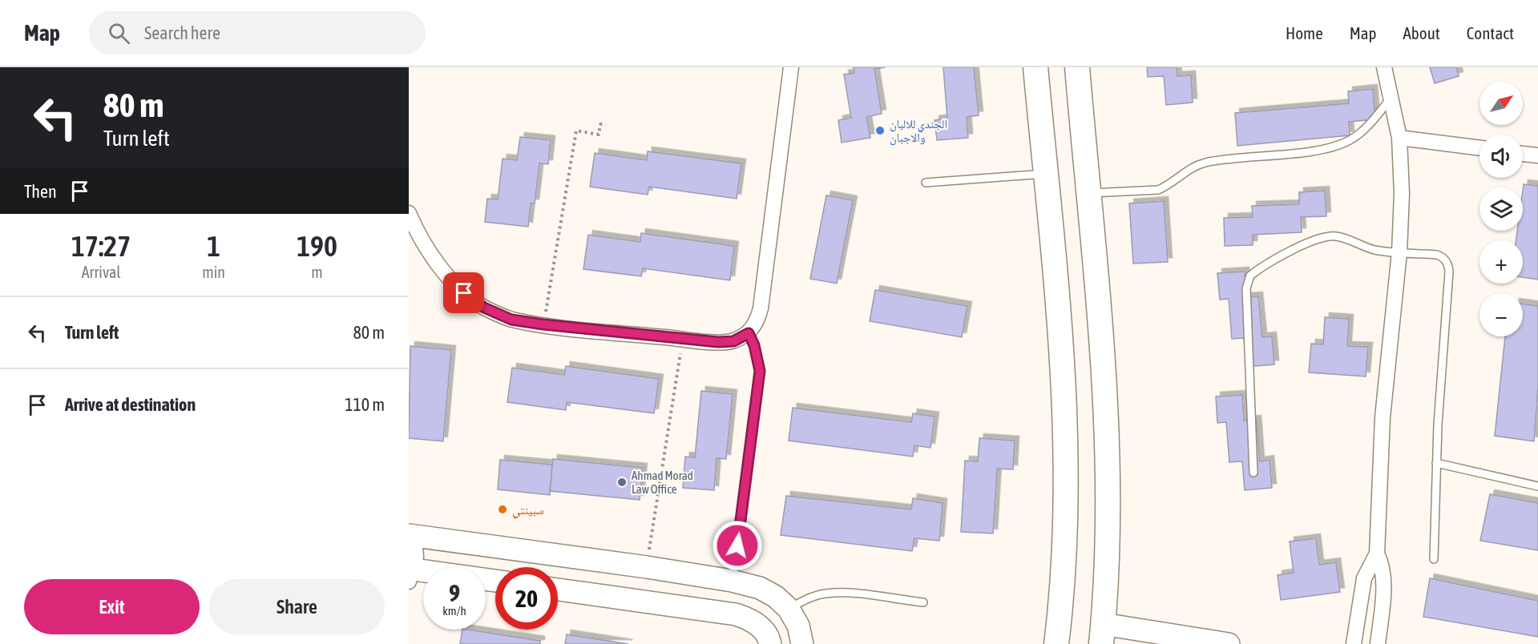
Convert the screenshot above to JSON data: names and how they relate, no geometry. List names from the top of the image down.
{
  "places": ["الجندي للالبان والاجبان", "Ahmad Morad Law Office", "سبينتي"],
  "north": "top right",
  "page": {
    "header": "Map",
    "search": "Search here",
    "nav": [
      "Home",
      "Map",
      "About",
      "Contact"
    ],
    "turn": ["80 m", "Turn left"],
    "map_buttons": ["+", "−"],
    "then": "Then",
    "eta": [
      "17:27",
      "Arrival",
      "1",
      "min",
      "190",
      "m"
    ],
    "list": [
      {
        "name": "Turn left",
        "value": "80 m"
      },
      {
        "name": "Arrive at destination",
        "value": "110 m"
      }
    ],
    "speed": "9 km/h",
    "limit": "20",
    "buttons": ["Exit", "Share"]
  }
}
